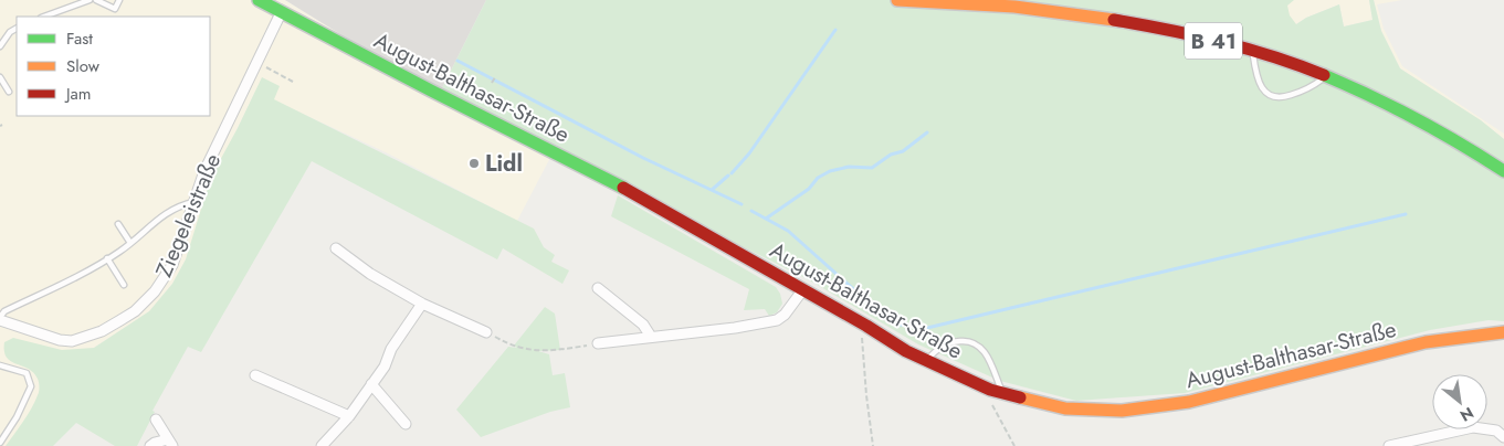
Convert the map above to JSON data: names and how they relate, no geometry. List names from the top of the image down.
{
  "streets": {
    "main road": ["B 41", "August-Balthasar-Straße"],
    "street": ["Ziegeleistraße"]
  },
  "crossings": [
    ["August-Balthasar-Straße", "Ziegeleistraße"]
  ],
  "places": ["Lidl"],
  "legend": ["Fast", "Slow", "Jam"],
  "north": "bottom right"
}
